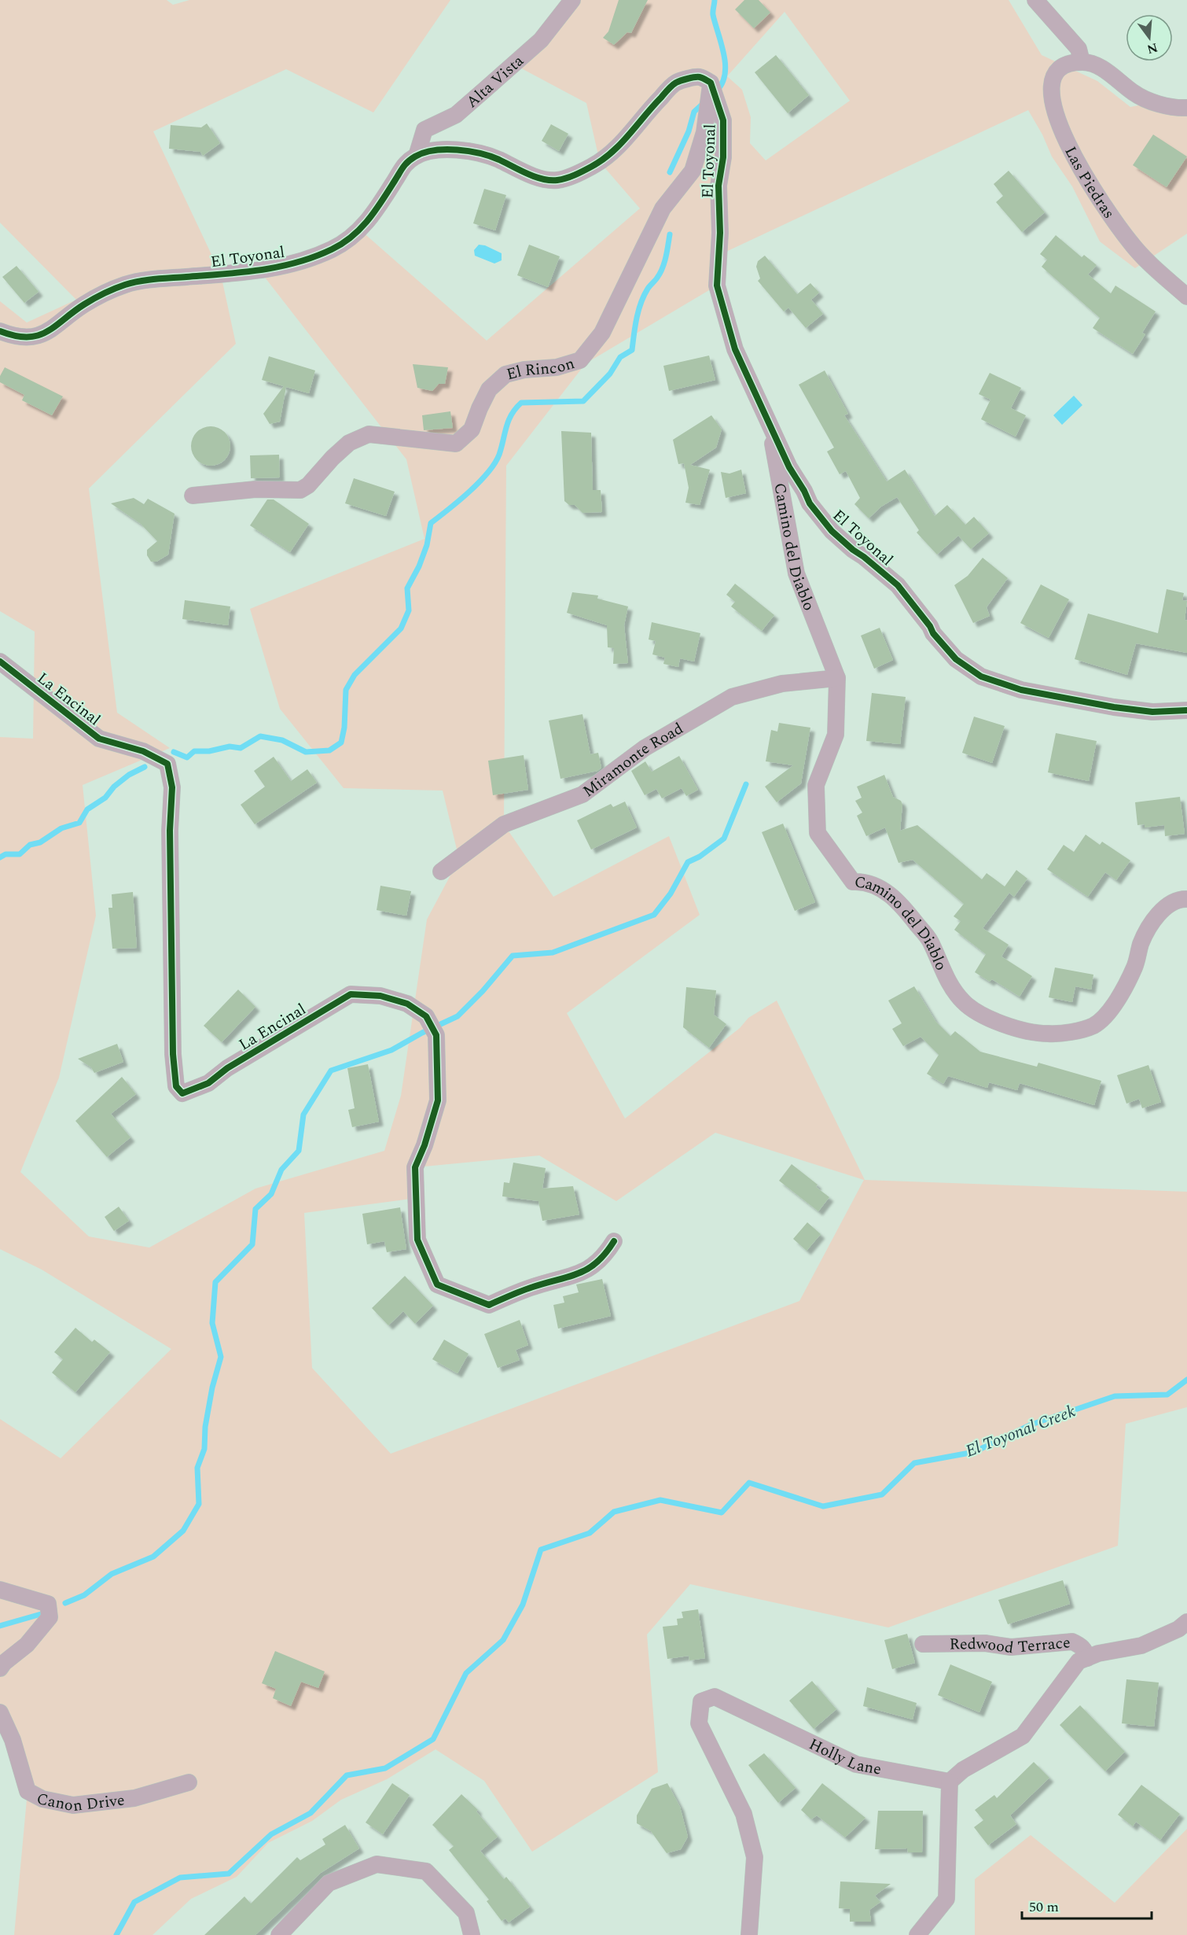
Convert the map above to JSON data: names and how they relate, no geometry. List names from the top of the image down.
{
  "streets": {
    "street": [
      "Alta Vista",
      "El Toyonal",
      "Las Piedras",
      "El Rincon",
      "Camino del Diablo",
      "La Encinal",
      "Miramonte Road",
      "Redwood Terrace",
      "Holly Lane",
      "Canon Drive"
    ]
  },
  "crossings": [
    ["Alta Vista", "El Toyonal"],
    ["El Toyonal", "El Rincon"],
    ["El Toyonal", "Camino del Diablo"],
    ["Camino del Diablo", "Miramonte Road"]
  ],
  "water": ["El Toyonal Creek"],
  "scale_bar": "50 m",
  "north": "bottom"
}
